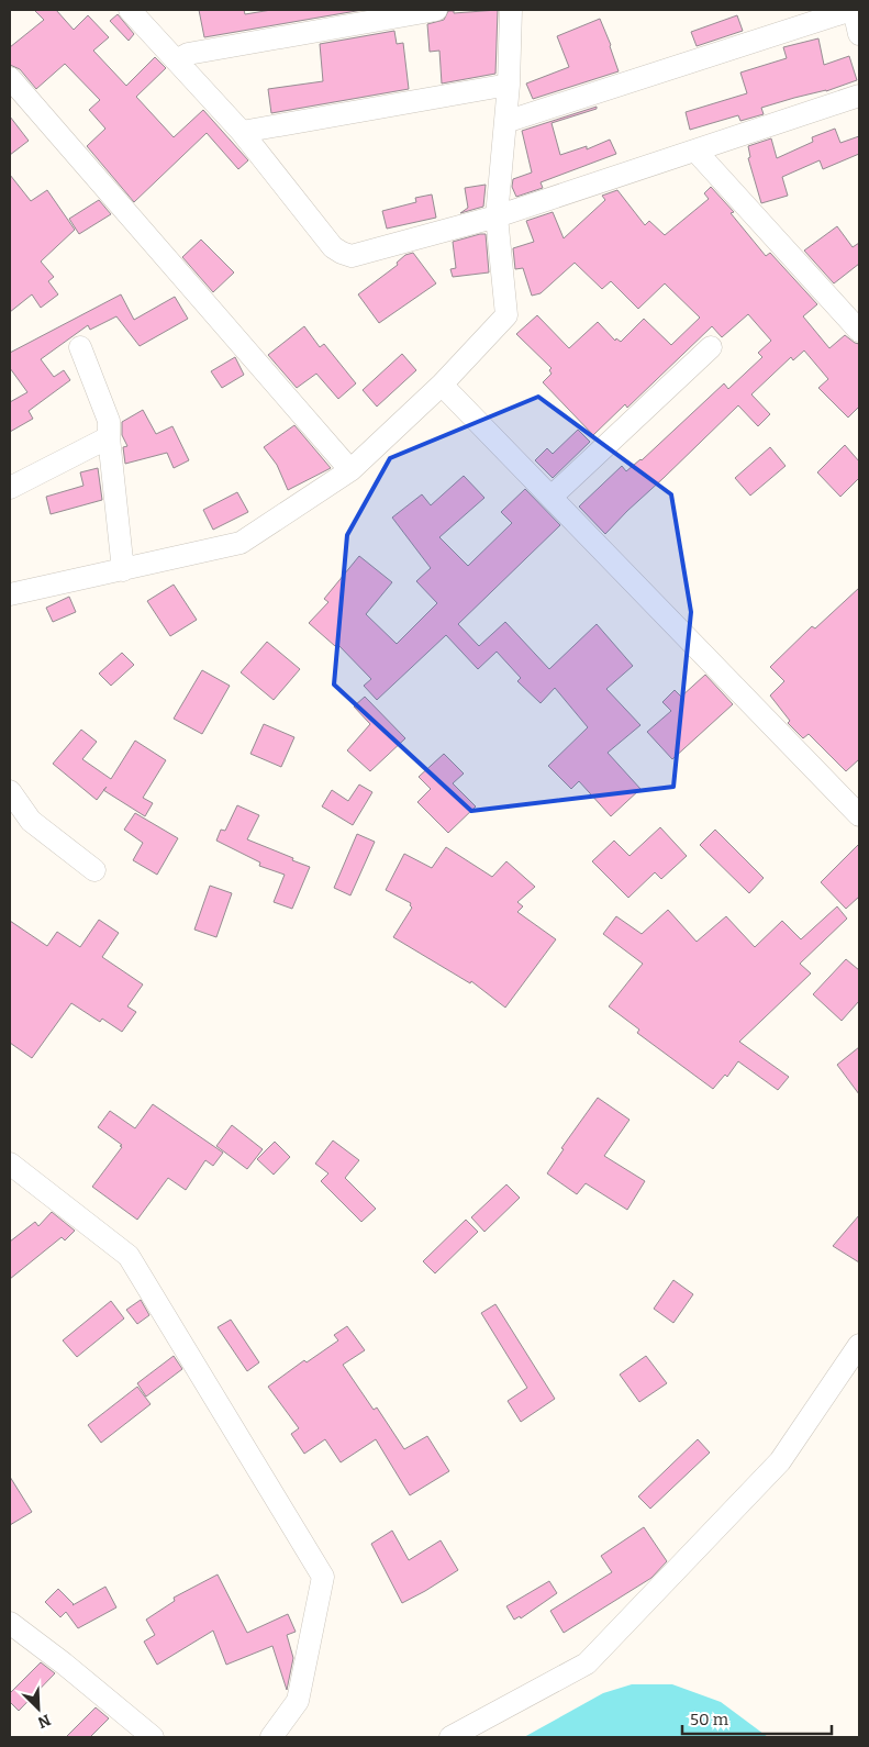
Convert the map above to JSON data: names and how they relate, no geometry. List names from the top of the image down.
{
  "scale_bar": "50 m",
  "north": "bottom right"
}
